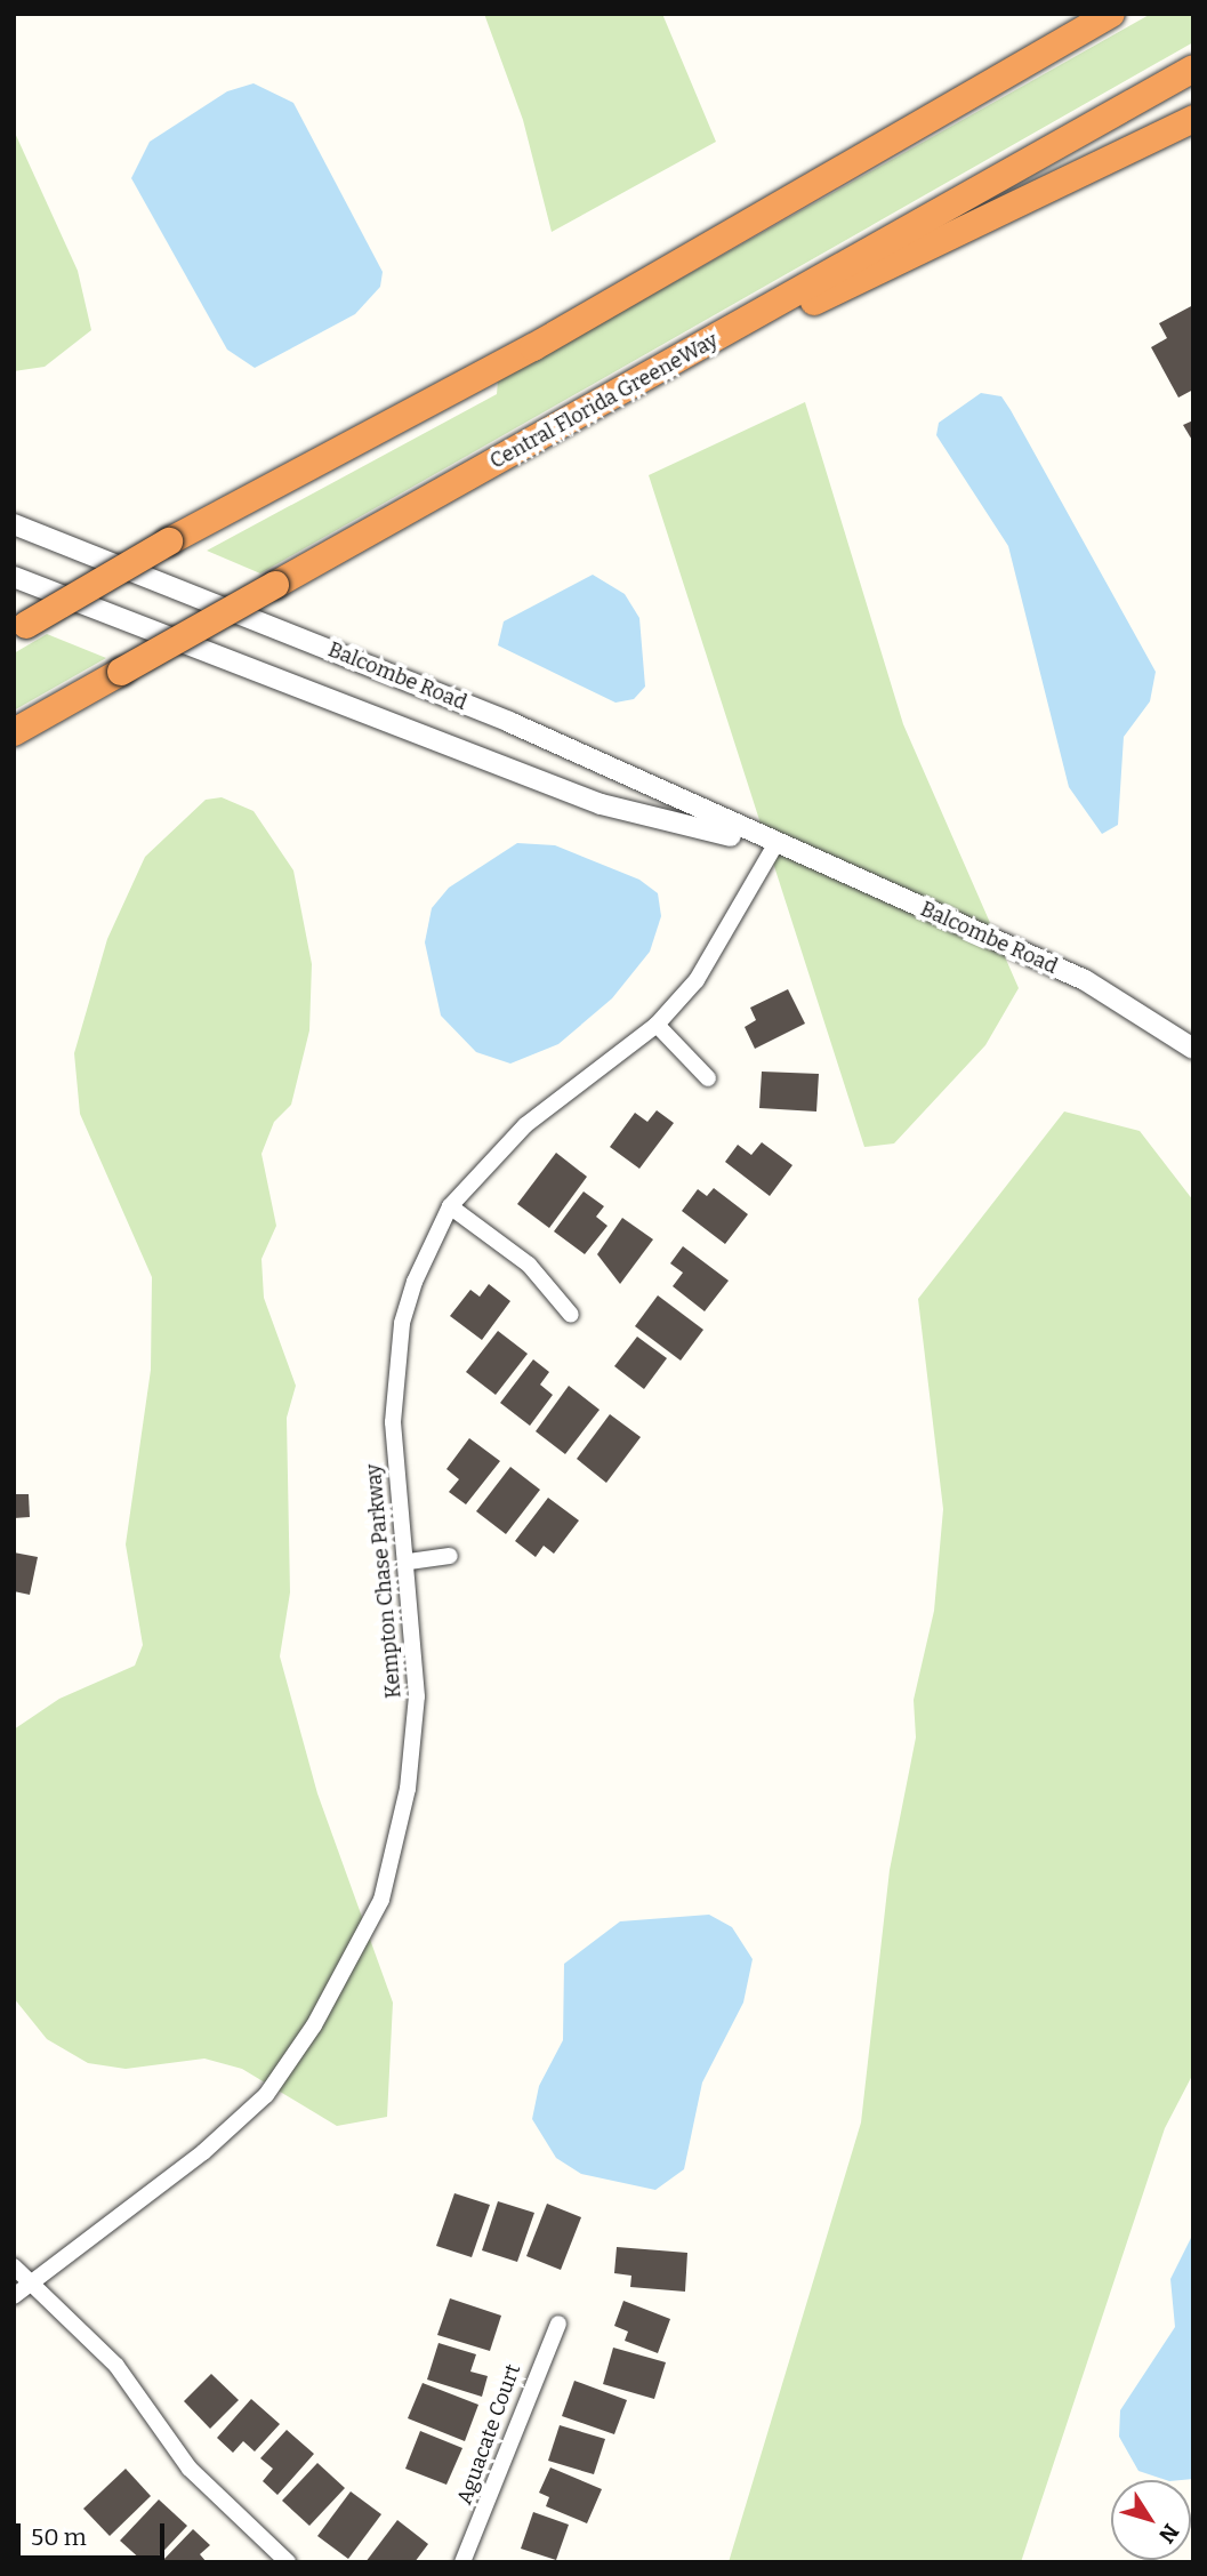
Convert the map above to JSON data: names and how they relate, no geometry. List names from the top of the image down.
{
  "streets": {
    "highway": ["Central Florida GreeneWay"],
    "street": ["Balcombe Road", "Kempton Chase Parkway", "Aguacate Court"]
  },
  "crossings": [
    ["Balcombe Road", "Kempton Chase Parkway"]
  ],
  "scale_bar": "50 m",
  "north": "bottom right"
}
